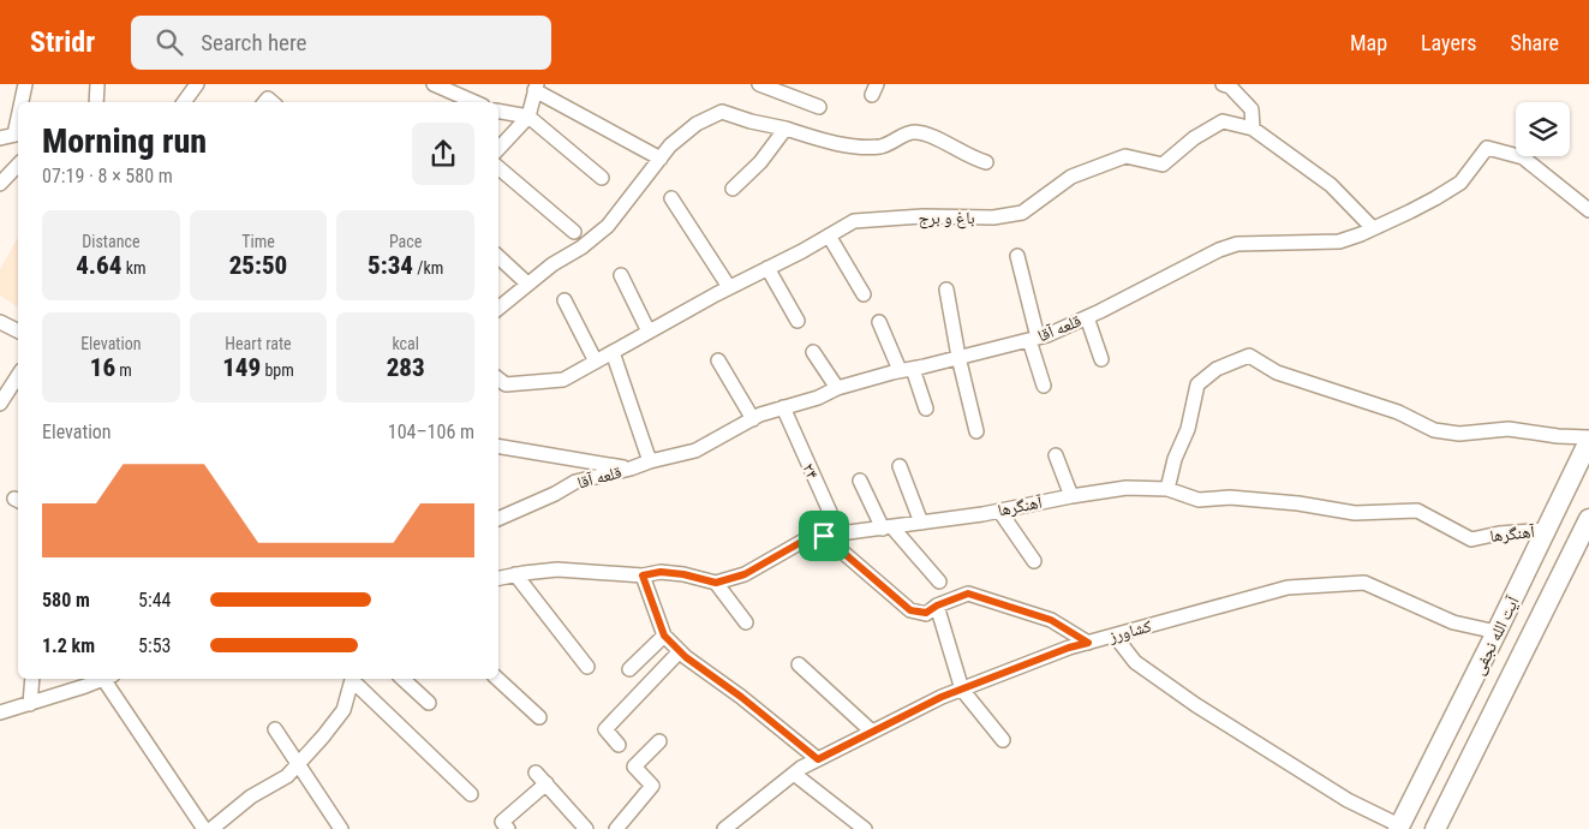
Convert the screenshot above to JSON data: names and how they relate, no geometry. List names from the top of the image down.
{
  "streets": {
    "main road": ["آیت الله نجفی"],
    "street": [
      "باغ و برج",
      "قلعه آقا",
      "۲۴",
      "آهنگرها",
      "کشاورز"
    ]
  },
  "crossings": [
    ["باغ و برج", "قلعه آقا"],
    ["قلعه آقا", "۲۴"],
    ["۲۴", "آهنگرها"],
    ["آهنگرها", "آیت الله نجفی"],
    ["کشاورز", "آیت الله نجفی"]
  ],
  "page": {
    "header": "Stridr",
    "search": "Search here",
    "nav": ["Map", "Layers", "Share"],
    "heading": ["Morning run", "07:19 · 8 × 580 m"],
    "stats": [
      ["Distance", "4.64 km"],
      ["Time", "25:50"],
      ["Pace", "5:34 /km"],
      ["Elevation", "16 m"],
      ["Heart rate", "149 bpm"],
      ["kcal", "283"]
    ],
    "chart": ["Elevation", "104–106 m"],
    "list": [
      {
        "name": "580 m",
        "note": "5:44"
      },
      {
        "name": "1.2 km",
        "note": "5:53"
      }
    ]
  }
}
